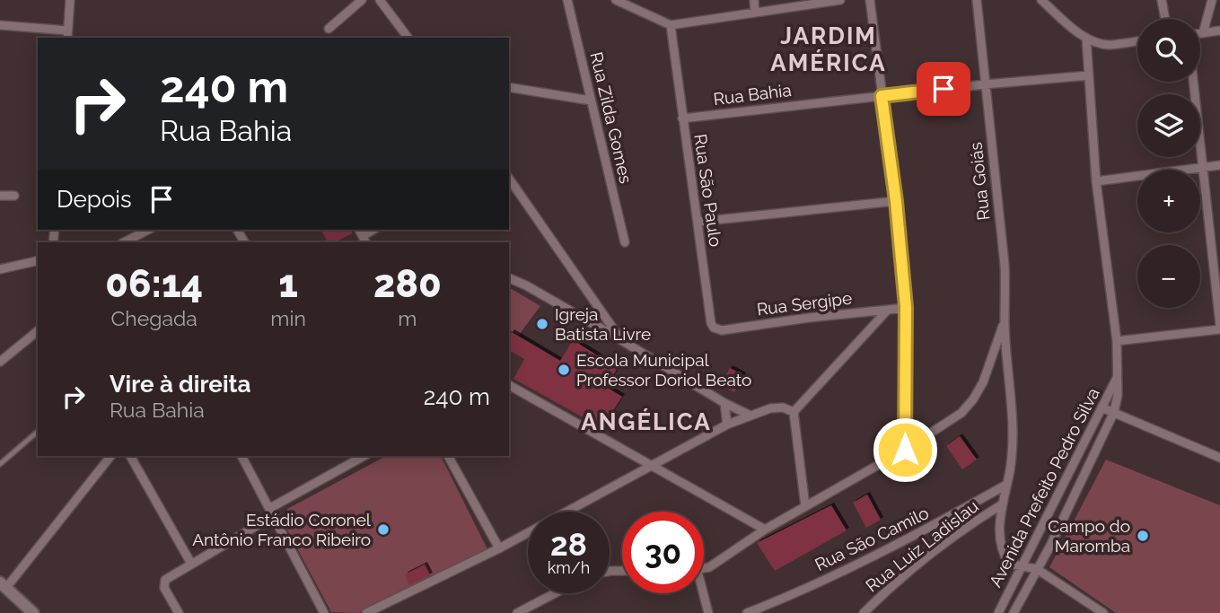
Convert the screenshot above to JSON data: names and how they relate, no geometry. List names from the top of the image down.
{
  "streets": {
    "street": [
      "Rua Bahia",
      "Rua Zilda Gomes",
      "Rua Goiás",
      "Rua São Paulo",
      "Rua Sergipe",
      "Avenida Prefeito Pedro Silva",
      "Rua São Camilo",
      "Rua Luiz Ladislau"
    ]
  },
  "crossings": [
    ["Rua Bahia", "Rua Goiás"],
    ["Rua Bahia", "Rua São Paulo"],
    ["Rua Bahia", "Avenida Prefeito Pedro Silva"],
    ["Rua São Paulo", "Rua Sergipe"]
  ],
  "districts": ["JARDIM AMÉRICA", "ANGÉLICA"],
  "places": [
    "Igreja Batista Livre",
    "Escola Municipal Professor Doriol Beato",
    "Estádio Coronel Antônio Franco Ribeiro",
    "Campo do Maromba"
  ],
  "page": {
    "map_buttons": ["+", "−"],
    "turn": ["240 m", "Rua Bahia"],
    "then": "Depois",
    "eta": [
      "06:14",
      "Chegada",
      "1",
      "min",
      "280",
      "m"
    ],
    "list": [
      {
        "name": "Vire à direita",
        "note": "Rua Bahia",
        "value": "240 m"
      }
    ],
    "speed": "28 km/h",
    "limit": "30"
  }
}
